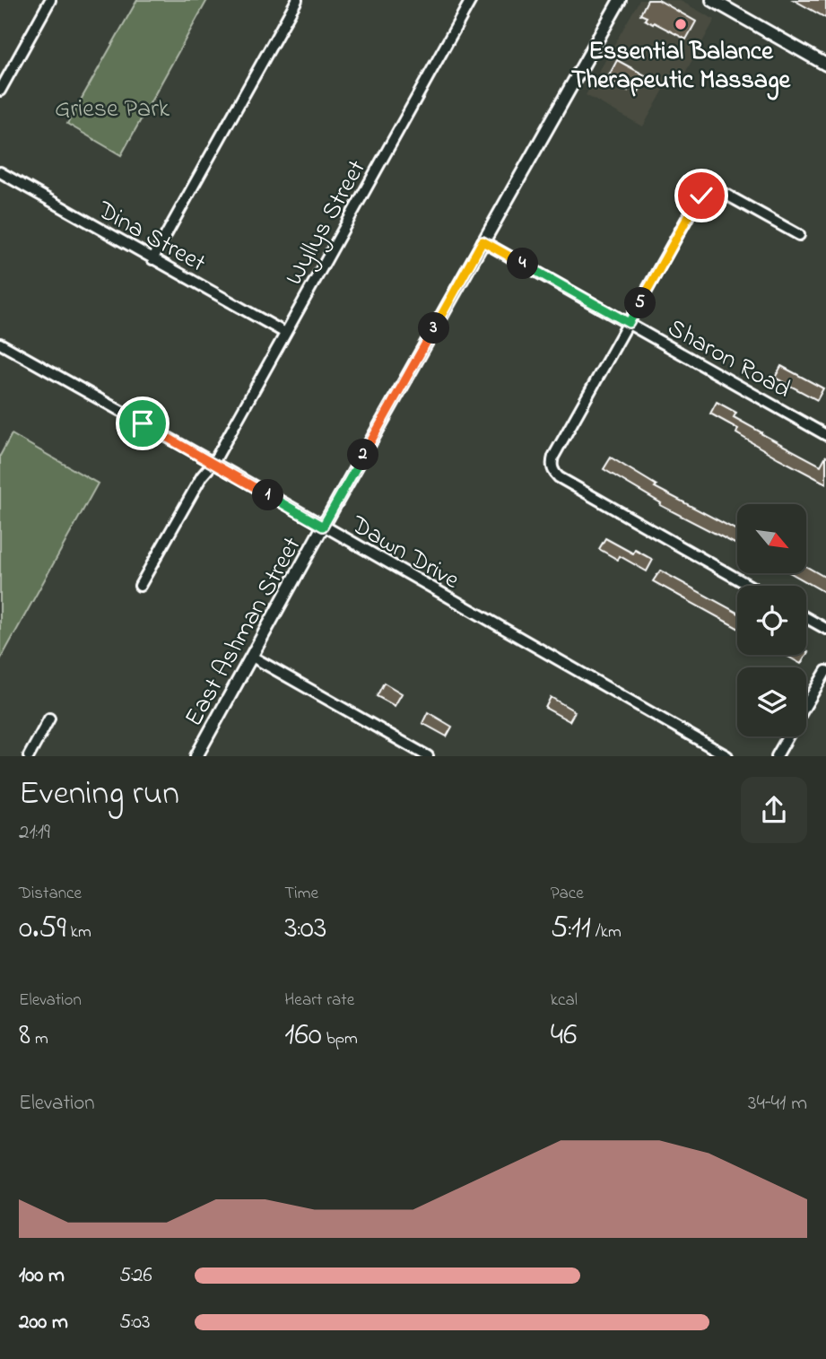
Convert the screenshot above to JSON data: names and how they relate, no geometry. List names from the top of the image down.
{
  "streets": {
    "street": [
      "Wyllys Street",
      "Dina Street",
      "Sharon Road",
      "Dawn Drive",
      "East Ashman Street"
    ]
  },
  "crossings": [
    ["Wyllys Street", "Dina Street"],
    ["Wyllys Street", "Dawn Drive"],
    ["Sharon Road", "East Ashman Street"],
    ["Dawn Drive", "East Ashman Street"]
  ],
  "parks": ["Griese Park"],
  "places": ["Essential Balance Therapeutic Massage"],
  "north": "bottom right",
  "page": {
    "pins": [
      "4",
      "5",
      "3",
      "2",
      "1"
    ],
    "heading": ["Evening run", "21:19"],
    "stats": [
      ["Distance", "0.59 km"],
      ["Time", "3:03"],
      ["Pace", "5:11 /km"],
      ["Elevation", "8 m"],
      ["Heart rate", "160 bpm"],
      ["kcal", "46"]
    ],
    "chart": ["Elevation", "34–41 m"],
    "list": [
      {
        "name": "100 m",
        "note": "5:26"
      },
      {
        "name": "200 m",
        "note": "5:03"
      }
    ]
  }
}
